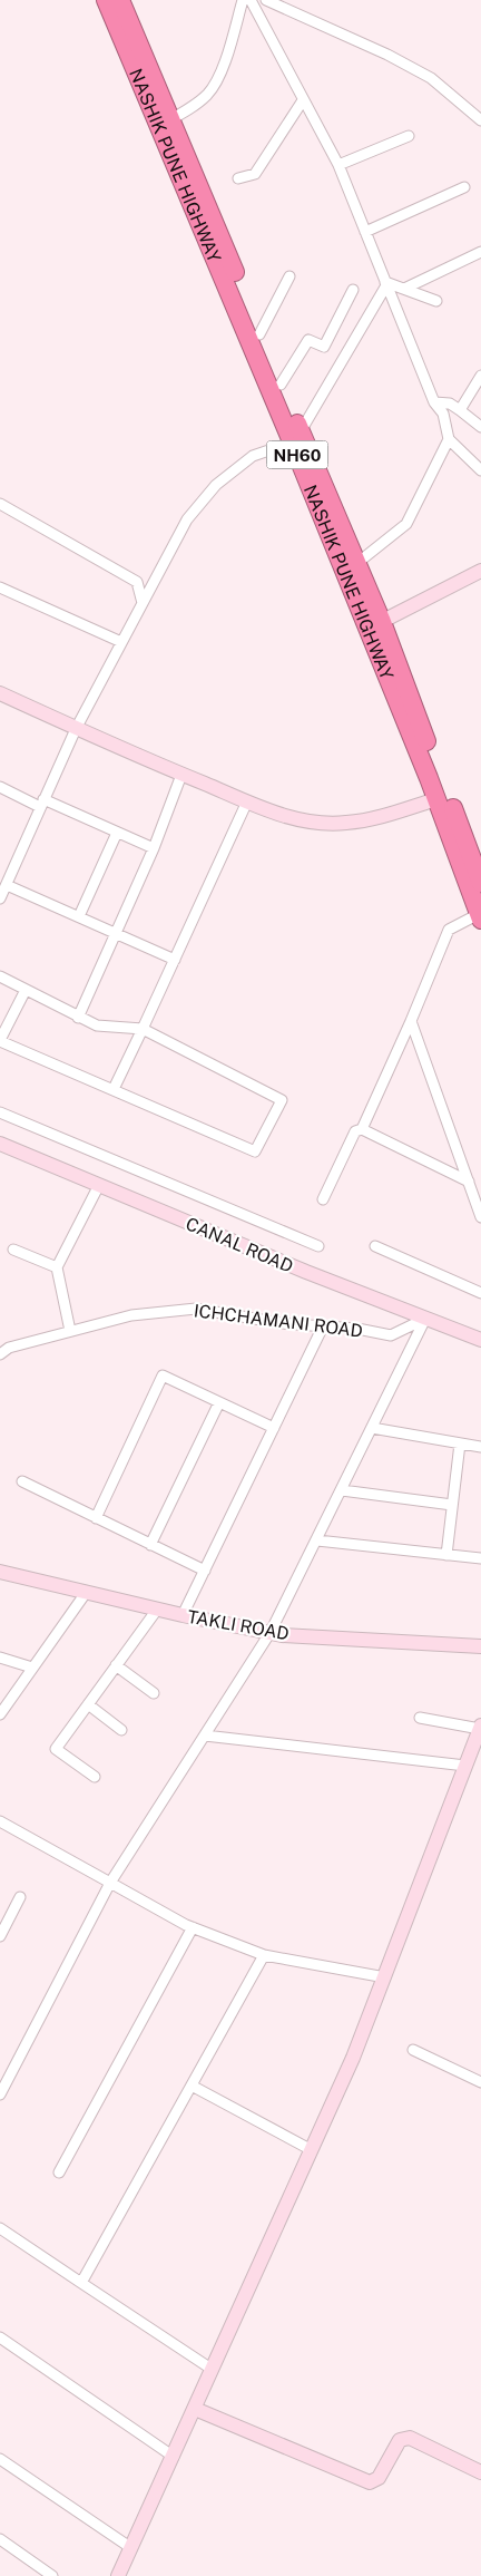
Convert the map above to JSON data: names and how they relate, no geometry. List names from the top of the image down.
{
  "streets": {
    "highway": ["NASHIK PUNE HIGHWAY", "NH60"],
    "street": ["CANAL ROAD", "ICHCHAMANI ROAD", "TAKLI ROAD"]
  },
  "crossings": [
    ["CANAL ROAD", "ICHCHAMANI ROAD"]
  ]
}
